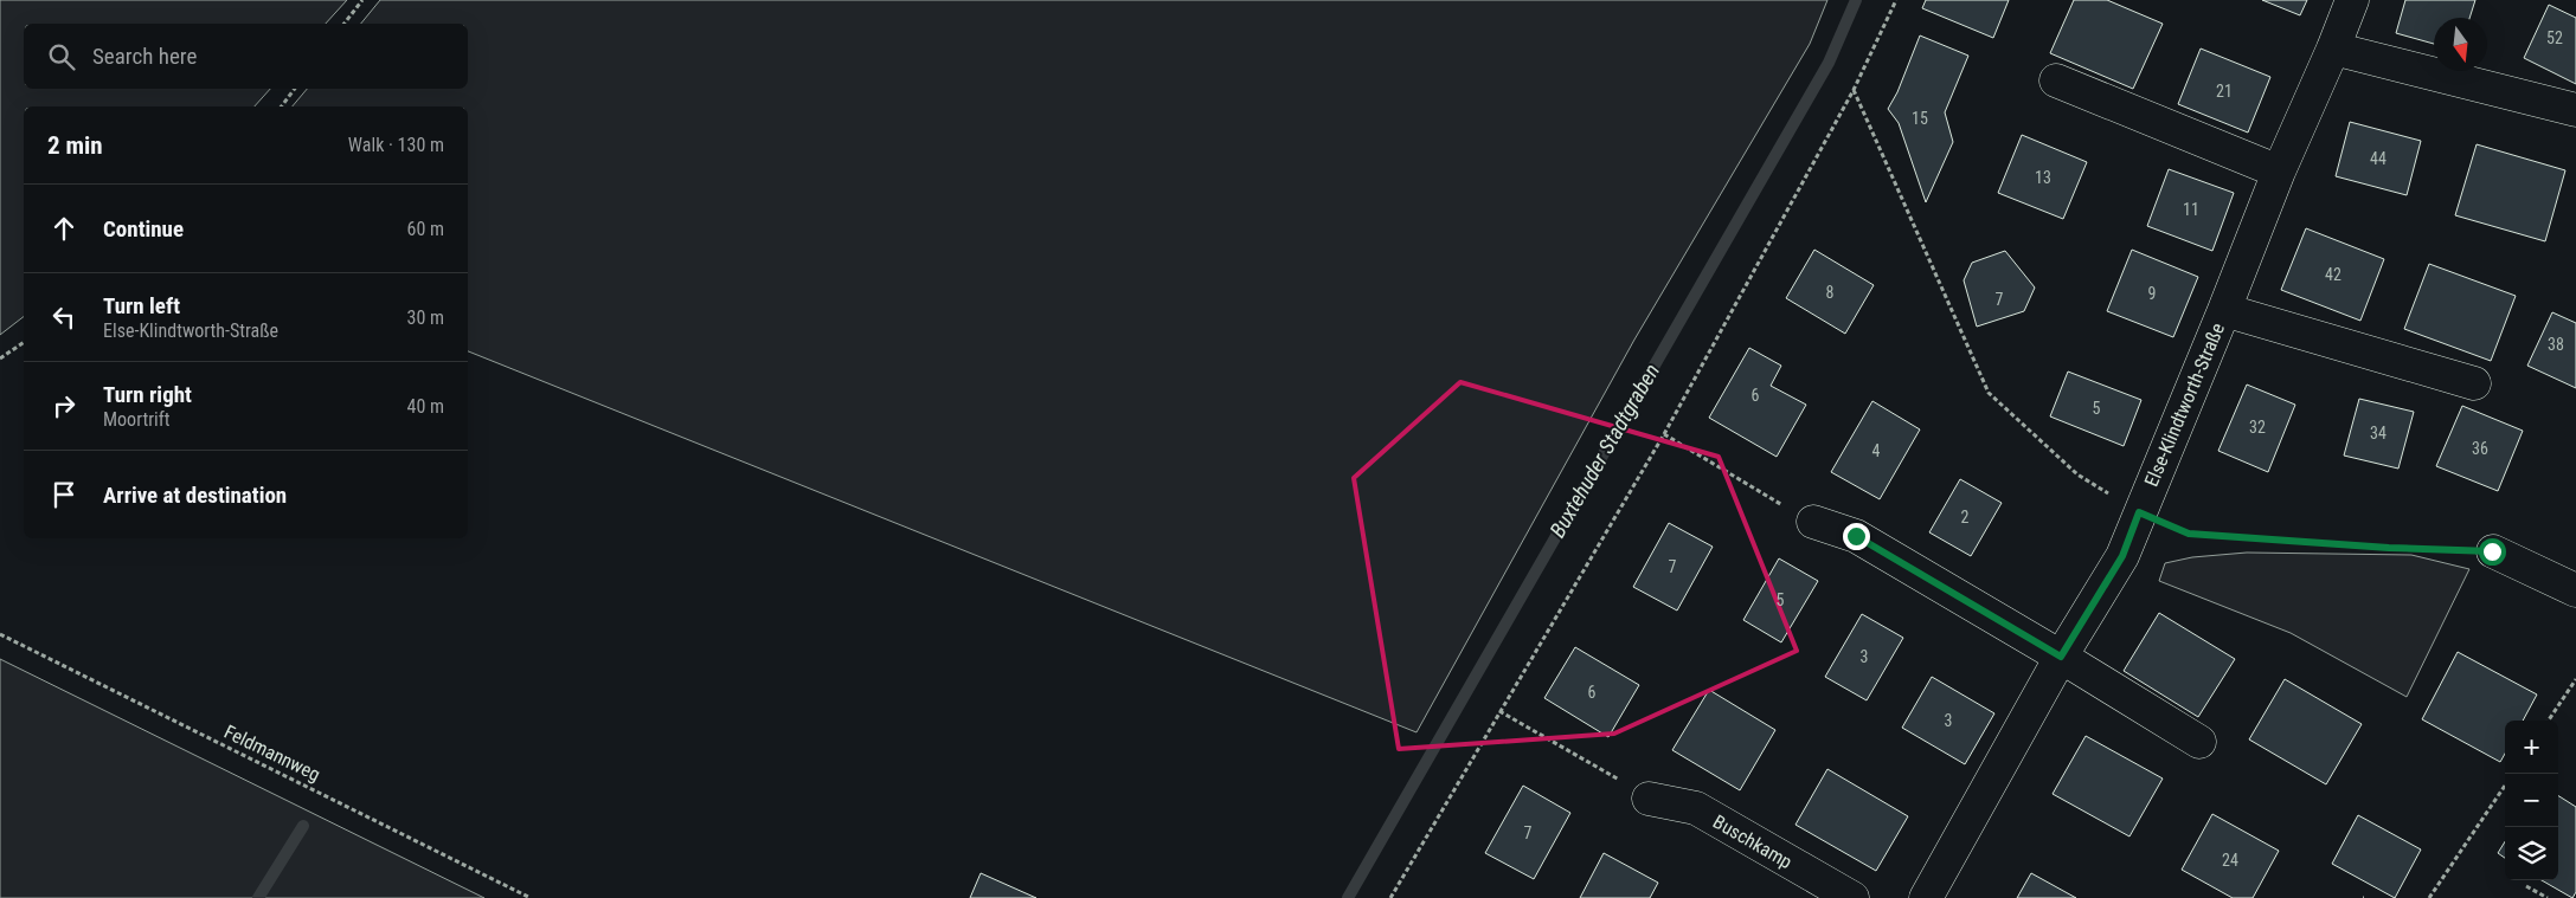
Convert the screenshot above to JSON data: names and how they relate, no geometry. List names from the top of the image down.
{
  "streets": {
    "street": ["Else-Klindtworth-Straße", "Buschkamp"],
    "path": ["Feldmannweg"]
  },
  "water": ["Buxtehuder Stadtgraben"],
  "house_numbers": [
    "52",
    "21",
    "15",
    "44",
    "13",
    "11",
    "42",
    "8",
    "9",
    "7",
    "38",
    "6",
    "5",
    "32",
    "34",
    "36",
    "4",
    "2",
    "7",
    "5",
    "3",
    "6",
    "3",
    "7",
    "24"
  ],
  "north": "bottom",
  "page": {
    "search": "Search here",
    "heading": ["2 min", "Walk · 130 m"],
    "list": [
      ["Continue", "60 m"],
      ["Turn left", "Else-Klindtworth-Straße", "30 m"],
      ["Turn right", "Moortrift", "40 m"],
      "Arrive at destination"
    ],
    "map_buttons": ["+", "−"]
  }
}
